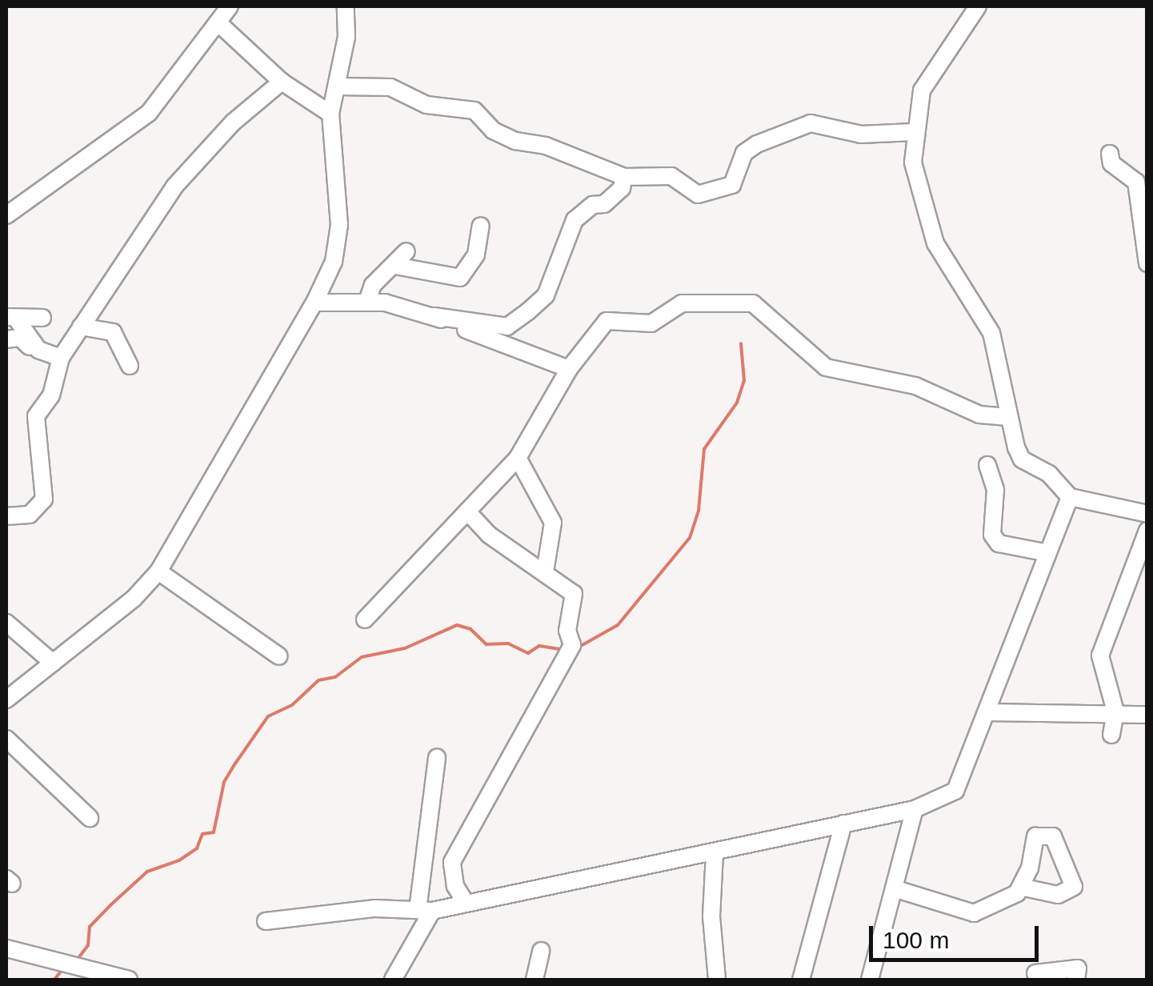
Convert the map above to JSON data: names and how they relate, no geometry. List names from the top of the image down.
{
  "scale_bar": "100 m"
}
